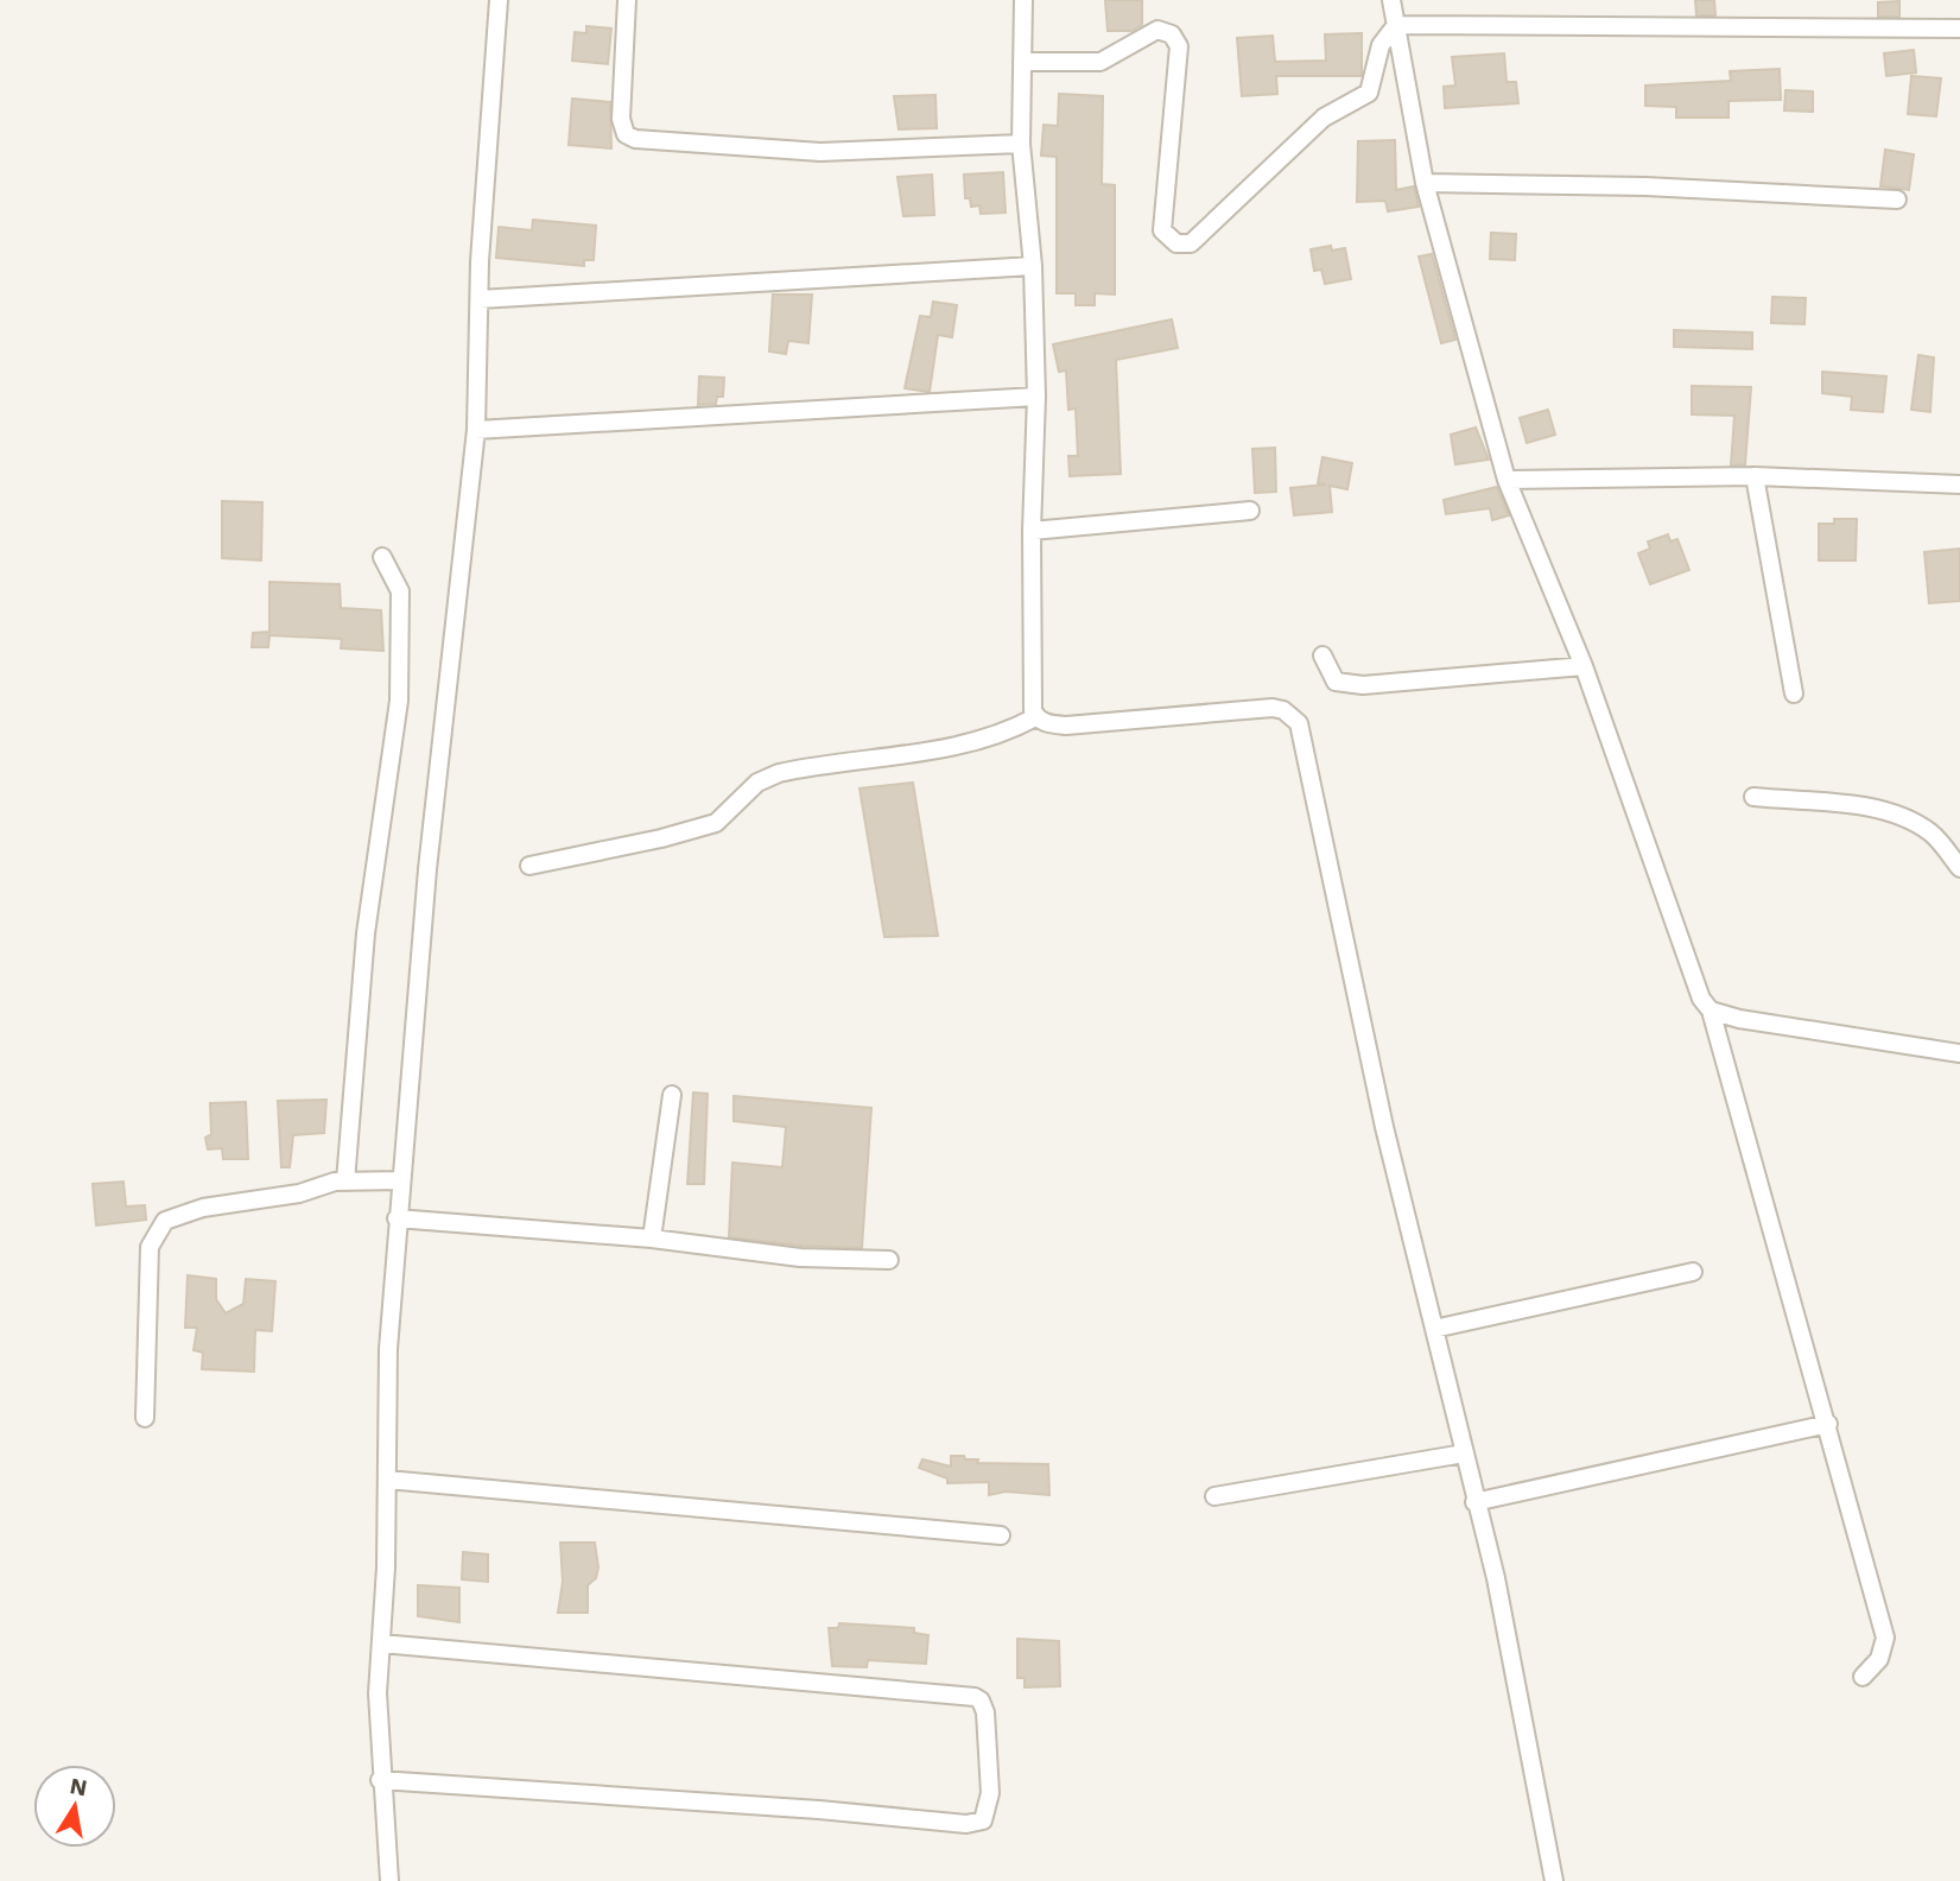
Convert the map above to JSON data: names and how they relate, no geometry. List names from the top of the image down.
{
  "north": "top"
}
